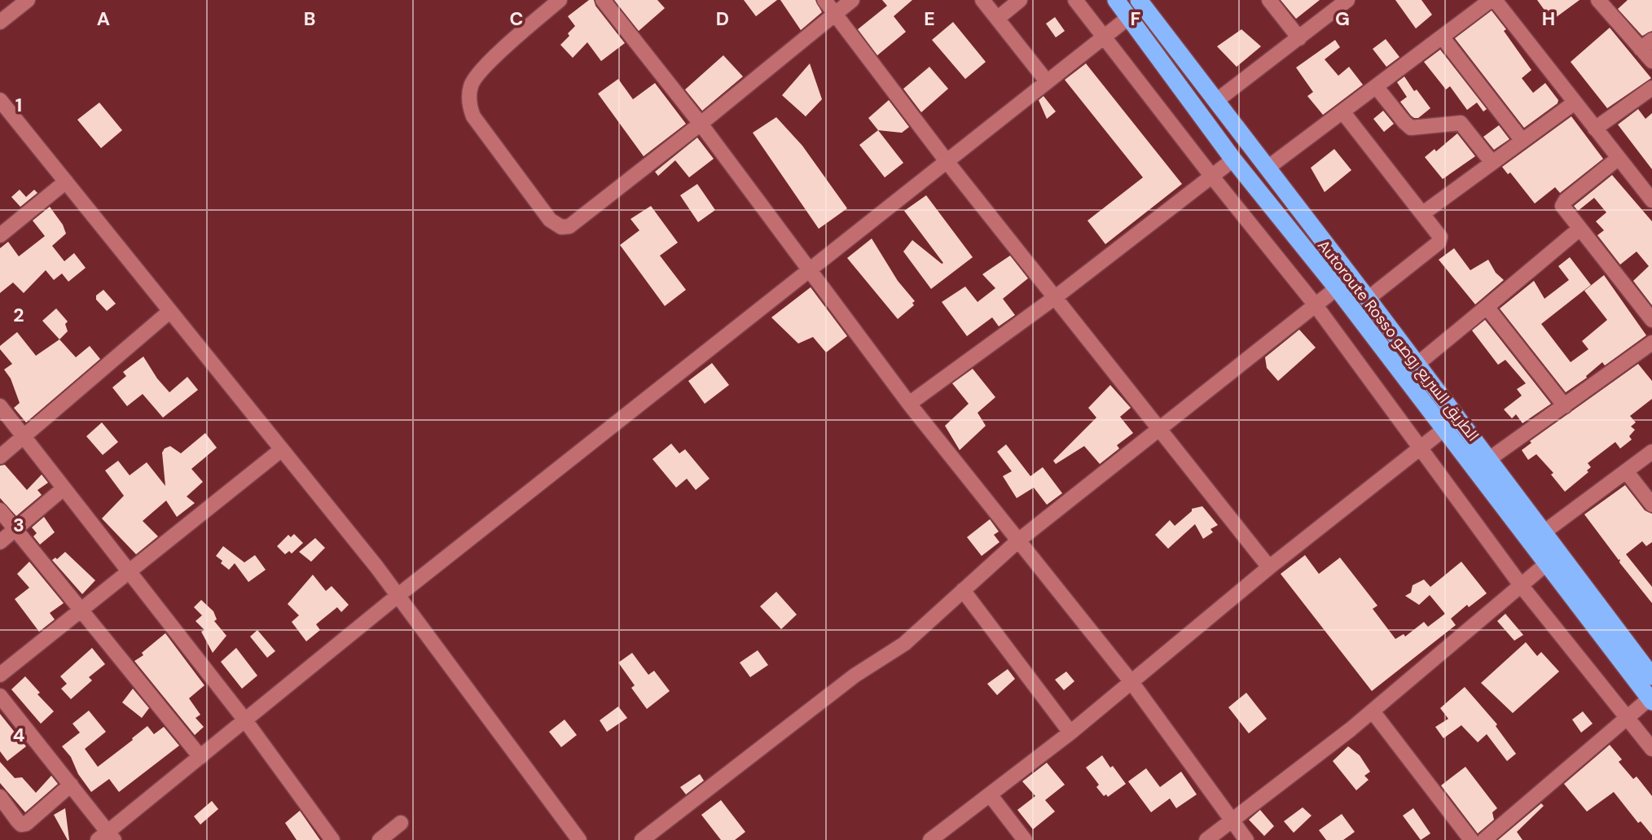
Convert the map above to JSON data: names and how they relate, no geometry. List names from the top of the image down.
{
  "streets": {
    "highway": ["Autoroute Rosso الطريق السريع روصو"]
  },
  "grid": {
    "columns": [
      "A",
      "B",
      "C",
      "D",
      "E",
      "F",
      "G",
      "H"
    ],
    "rows": [
      "1",
      "2",
      "3",
      "4"
    ]
  }
}
